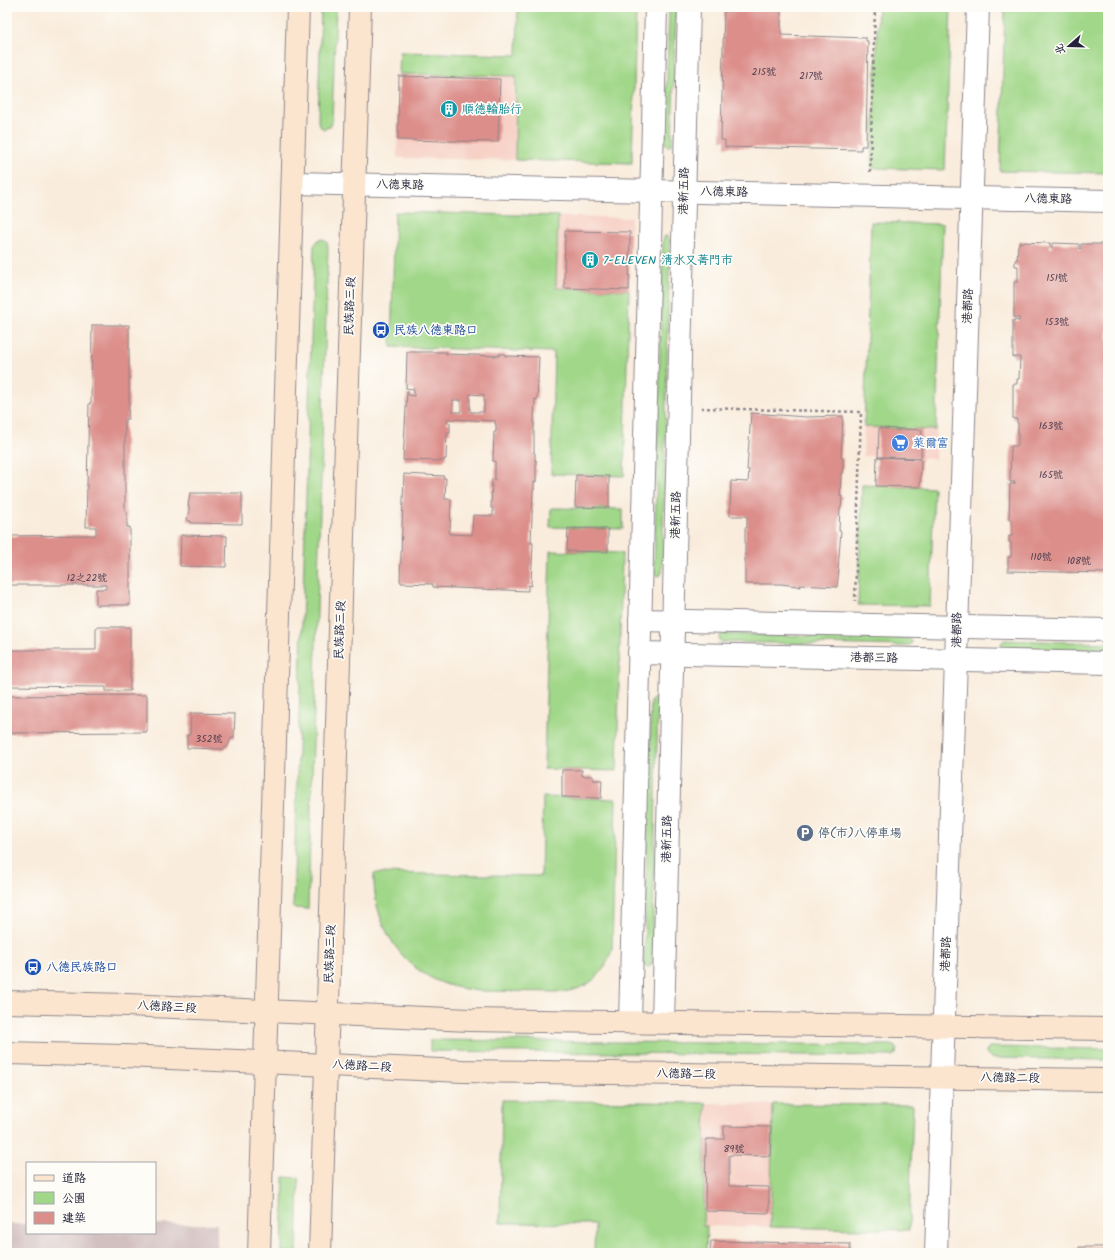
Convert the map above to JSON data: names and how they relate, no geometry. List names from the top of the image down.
{
  "streets": {
    "street": [
      "八德東路",
      "港新五路",
      "民族路三段",
      "港都路",
      "港都三路",
      "八德路三段",
      "八德路二段"
    ]
  },
  "crossings": [
    ["八德東路", "港新五路"],
    ["八德東路", "民族路三段"],
    ["八德東路", "港都路"],
    ["港新五路", "港都三路"],
    ["民族路三段", "八德路三段"],
    ["民族路三段", "八德路二段"],
    ["港都路", "港都三路"],
    ["港都路", "八德路二段"]
  ],
  "places": {
    "building": ["順德輪胎行", "7-ELEVEN 清水又菁門市"],
    "bus stop": ["民族八德東路口", "八德民族路口"],
    "supermarket": ["萊爾富"],
    "parking": ["停(市)八停車場"]
  },
  "house_numbers": [
    "215號",
    "217號",
    "151號",
    "153號",
    "163號",
    "165號",
    "110號",
    "108號",
    "12之22號",
    "352號",
    "89號"
  ],
  "legend": ["道路", "公園", "建築"],
  "north": "left"
}
